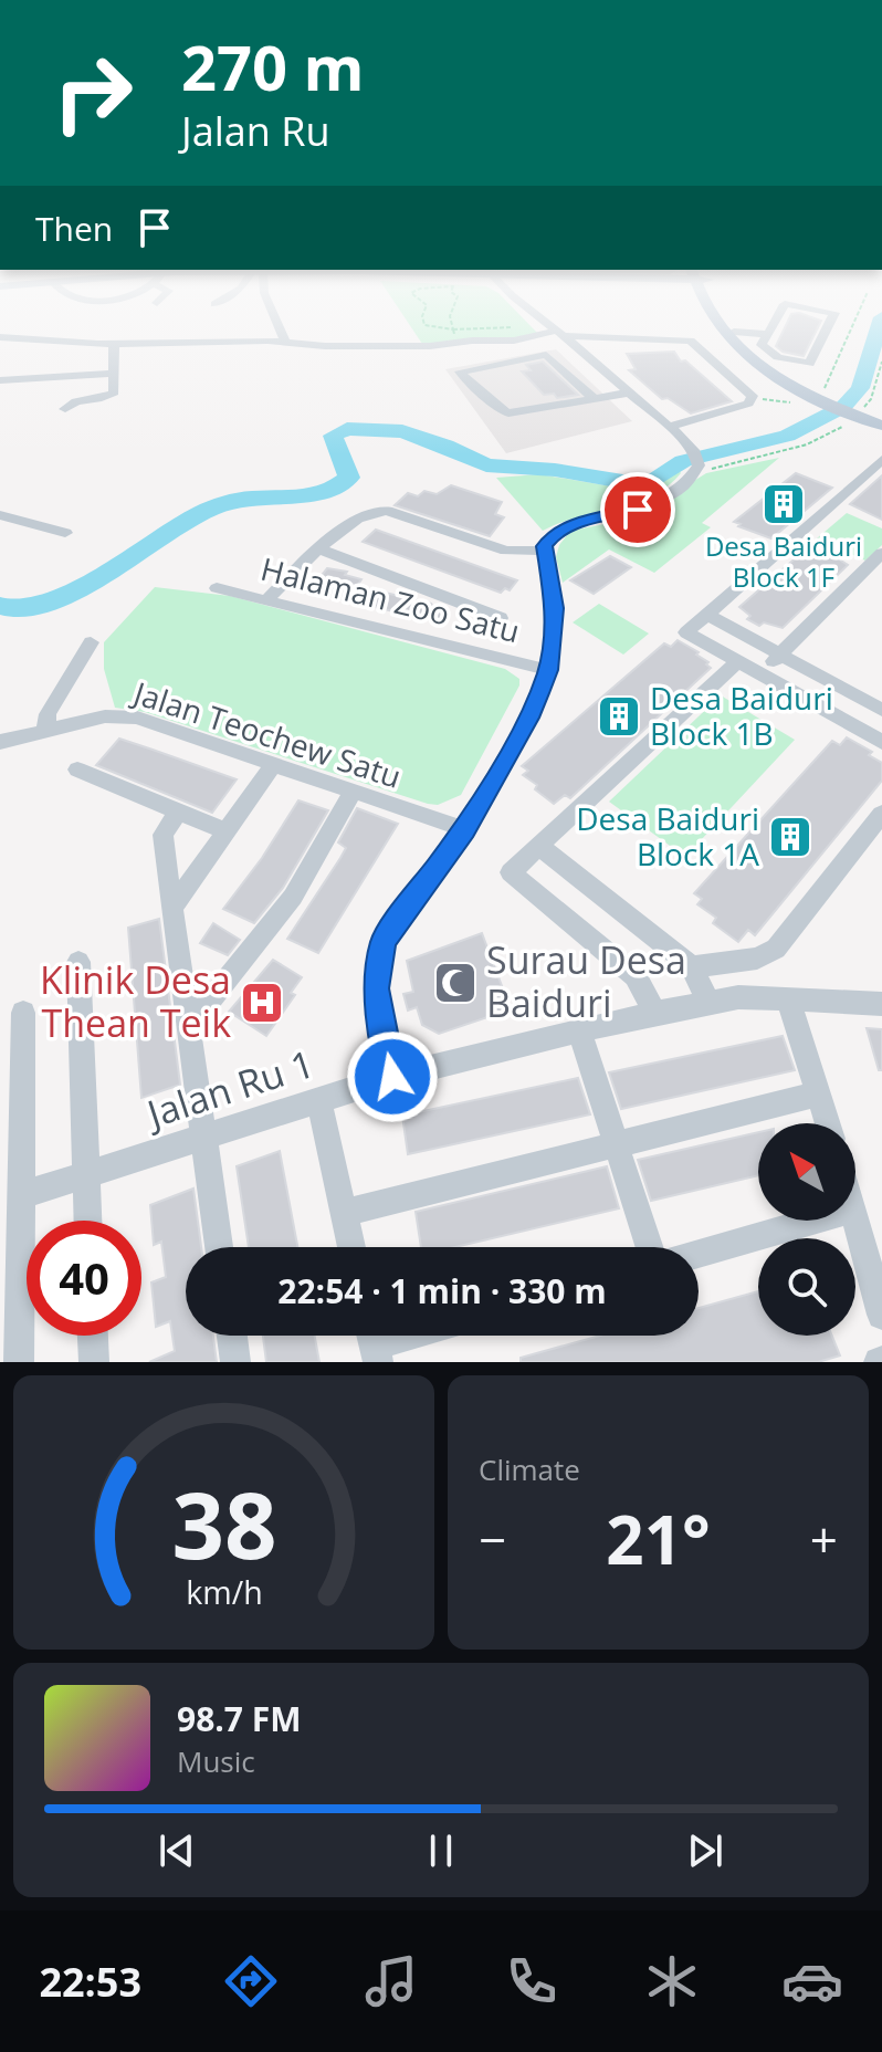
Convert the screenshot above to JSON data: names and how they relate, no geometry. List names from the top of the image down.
{
  "streets": {
    "street": ["Halaman Zoo Satu", "Jalan Teochew Satu", "Jalan Ru 1"]
  },
  "places": {
    "building": ["Desa Baiduri Block 1F", "Desa Baiduri Block 1B", "Desa Baiduri Block 1A"],
    "mosque": ["Surau Desa Baiduri"],
    "hospital": ["Klinik Desa Thean Teik"]
  },
  "north": "top left",
  "page": {
    "turn": ["270 m", "Jalan Ru"],
    "then": "Then",
    "limit": "40",
    "trip": "22:54 · 1 min · 330 m",
    "tile": "Climate",
    "heat": ["−", "21°", "+"],
    "song": ["98.7 FM", "Music"],
    "tabs": "22:53",
    "gauge": ["38", "km/h"]
  }
}
